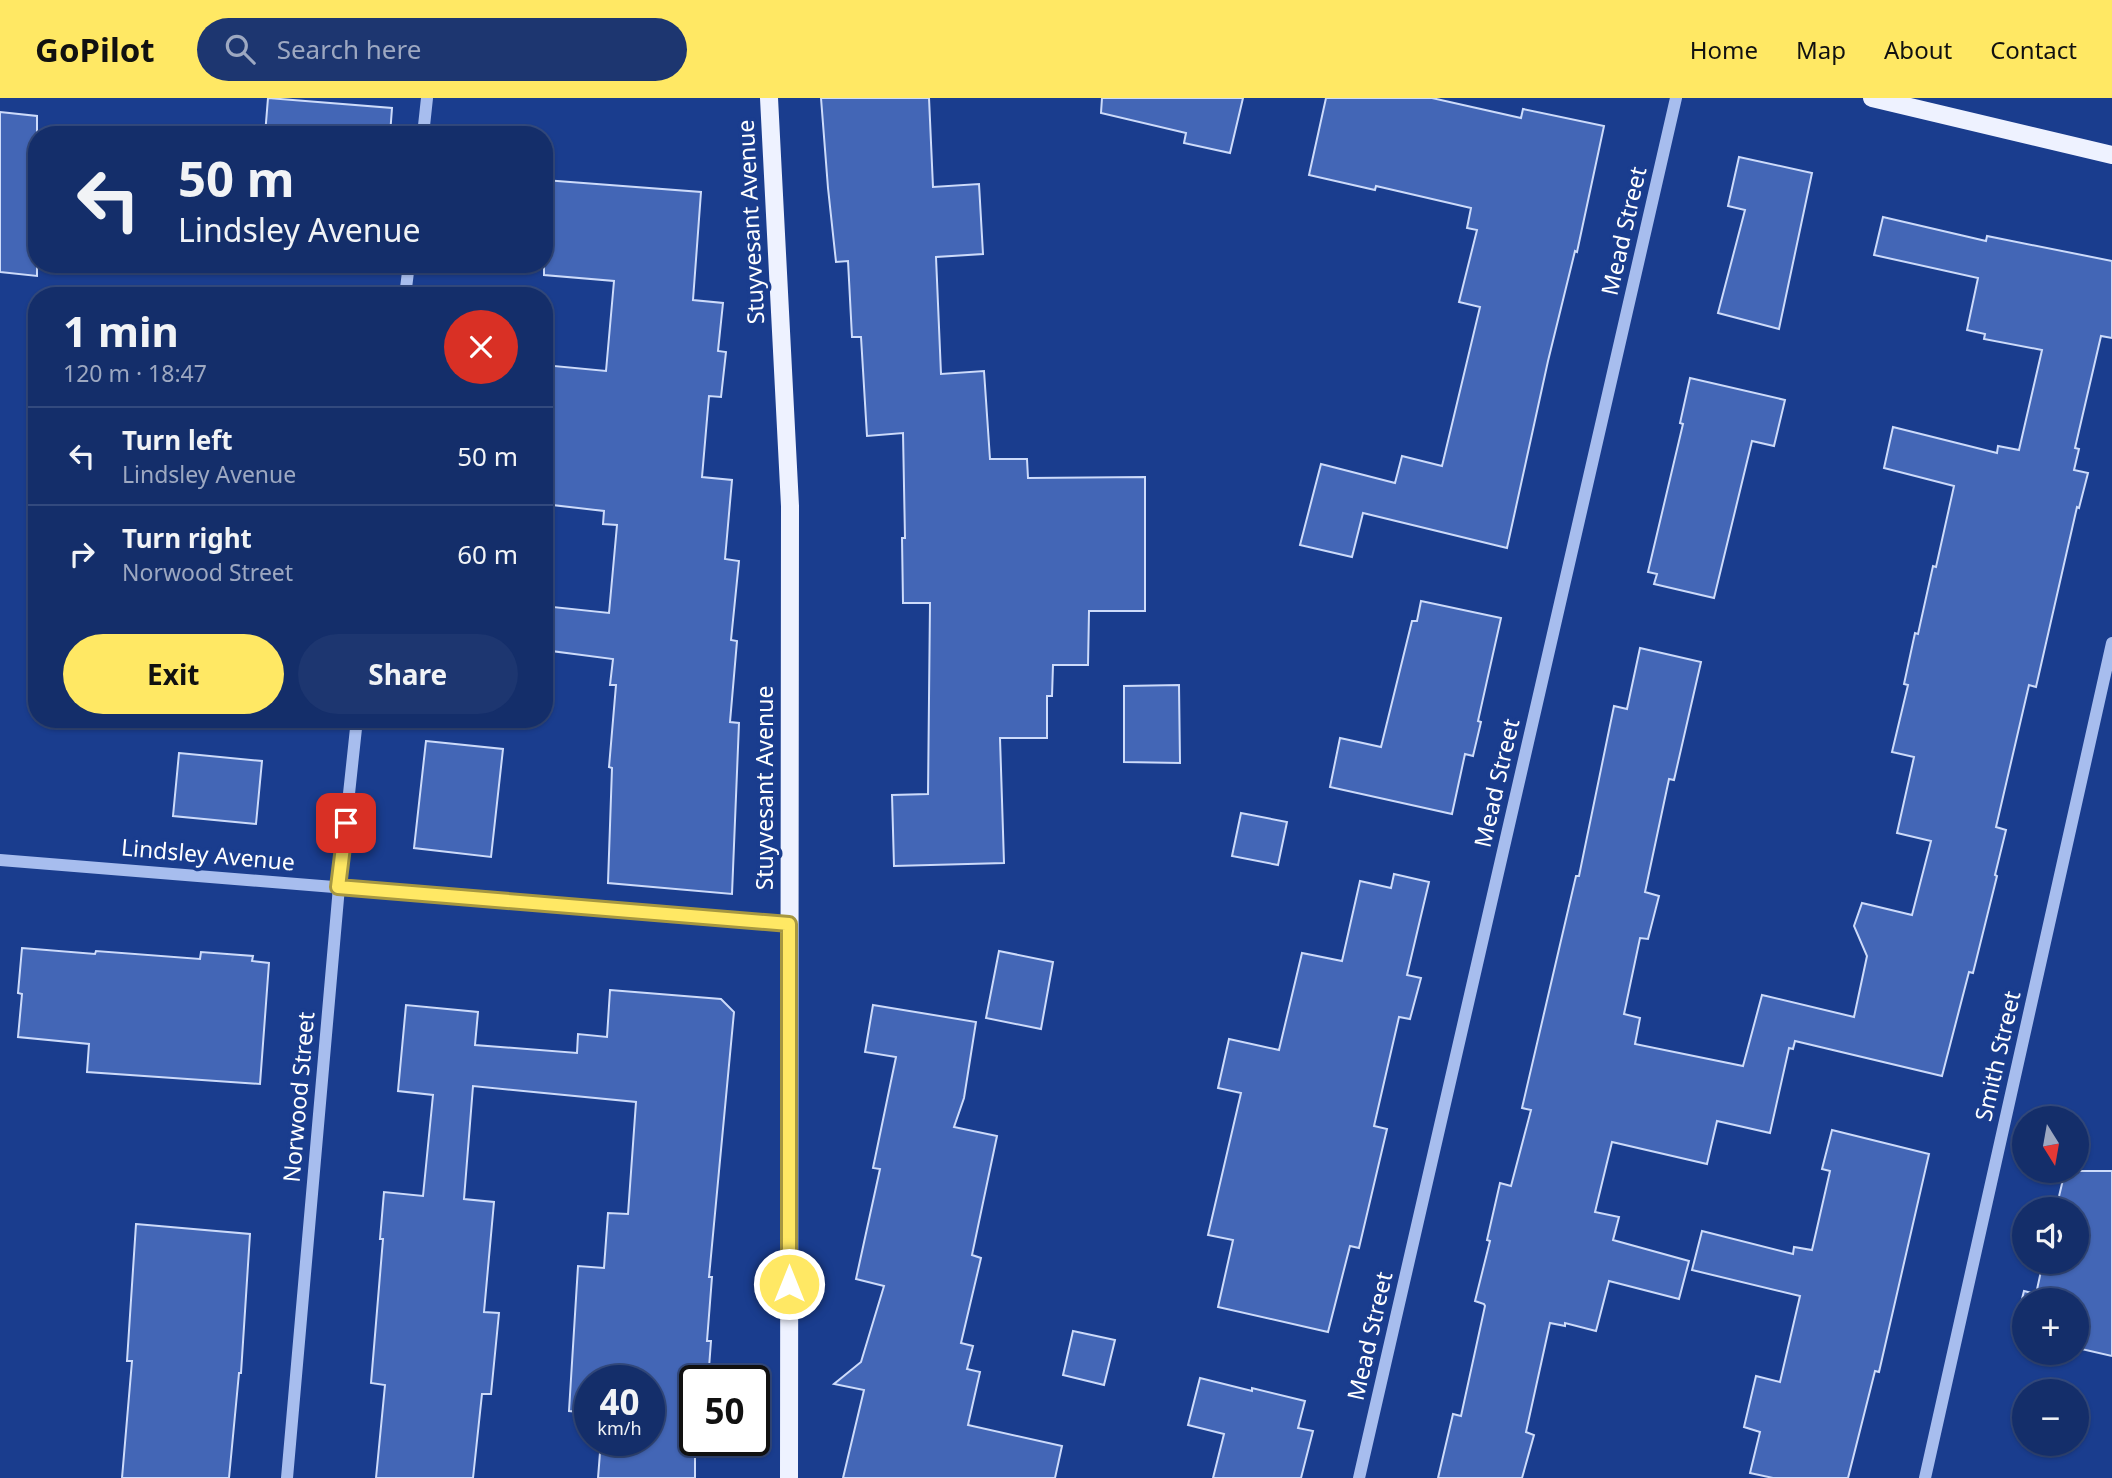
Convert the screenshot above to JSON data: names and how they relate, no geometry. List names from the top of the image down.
{
  "streets": {
    "main road": ["Stuyvesant Avenue"],
    "street": [
      "Mead Street",
      "Lindsley Avenue",
      "Smith Street",
      "Norwood Street"
    ]
  },
  "crossings": [
    ["Stuyvesant Avenue", "Lindsley Avenue"],
    ["Lindsley Avenue", "Norwood Street"]
  ],
  "north": "bottom",
  "page": {
    "header": "GoPilot",
    "search": "Search here",
    "nav": [
      "Home",
      "Map",
      "About",
      "Contact"
    ],
    "turn": ["50 m", "Lindsley Avenue"],
    "heading": ["1 min", "120 m · 18:47"],
    "list": [
      {
        "name": "Turn left",
        "note": "Lindsley Avenue",
        "value": "50 m"
      },
      {
        "name": "Turn right",
        "note": "Norwood Street",
        "value": "60 m"
      }
    ],
    "buttons": ["Exit", "Share"],
    "map_buttons": ["+", "−"],
    "speed": "40 km/h",
    "limit": "50"
  }
}
